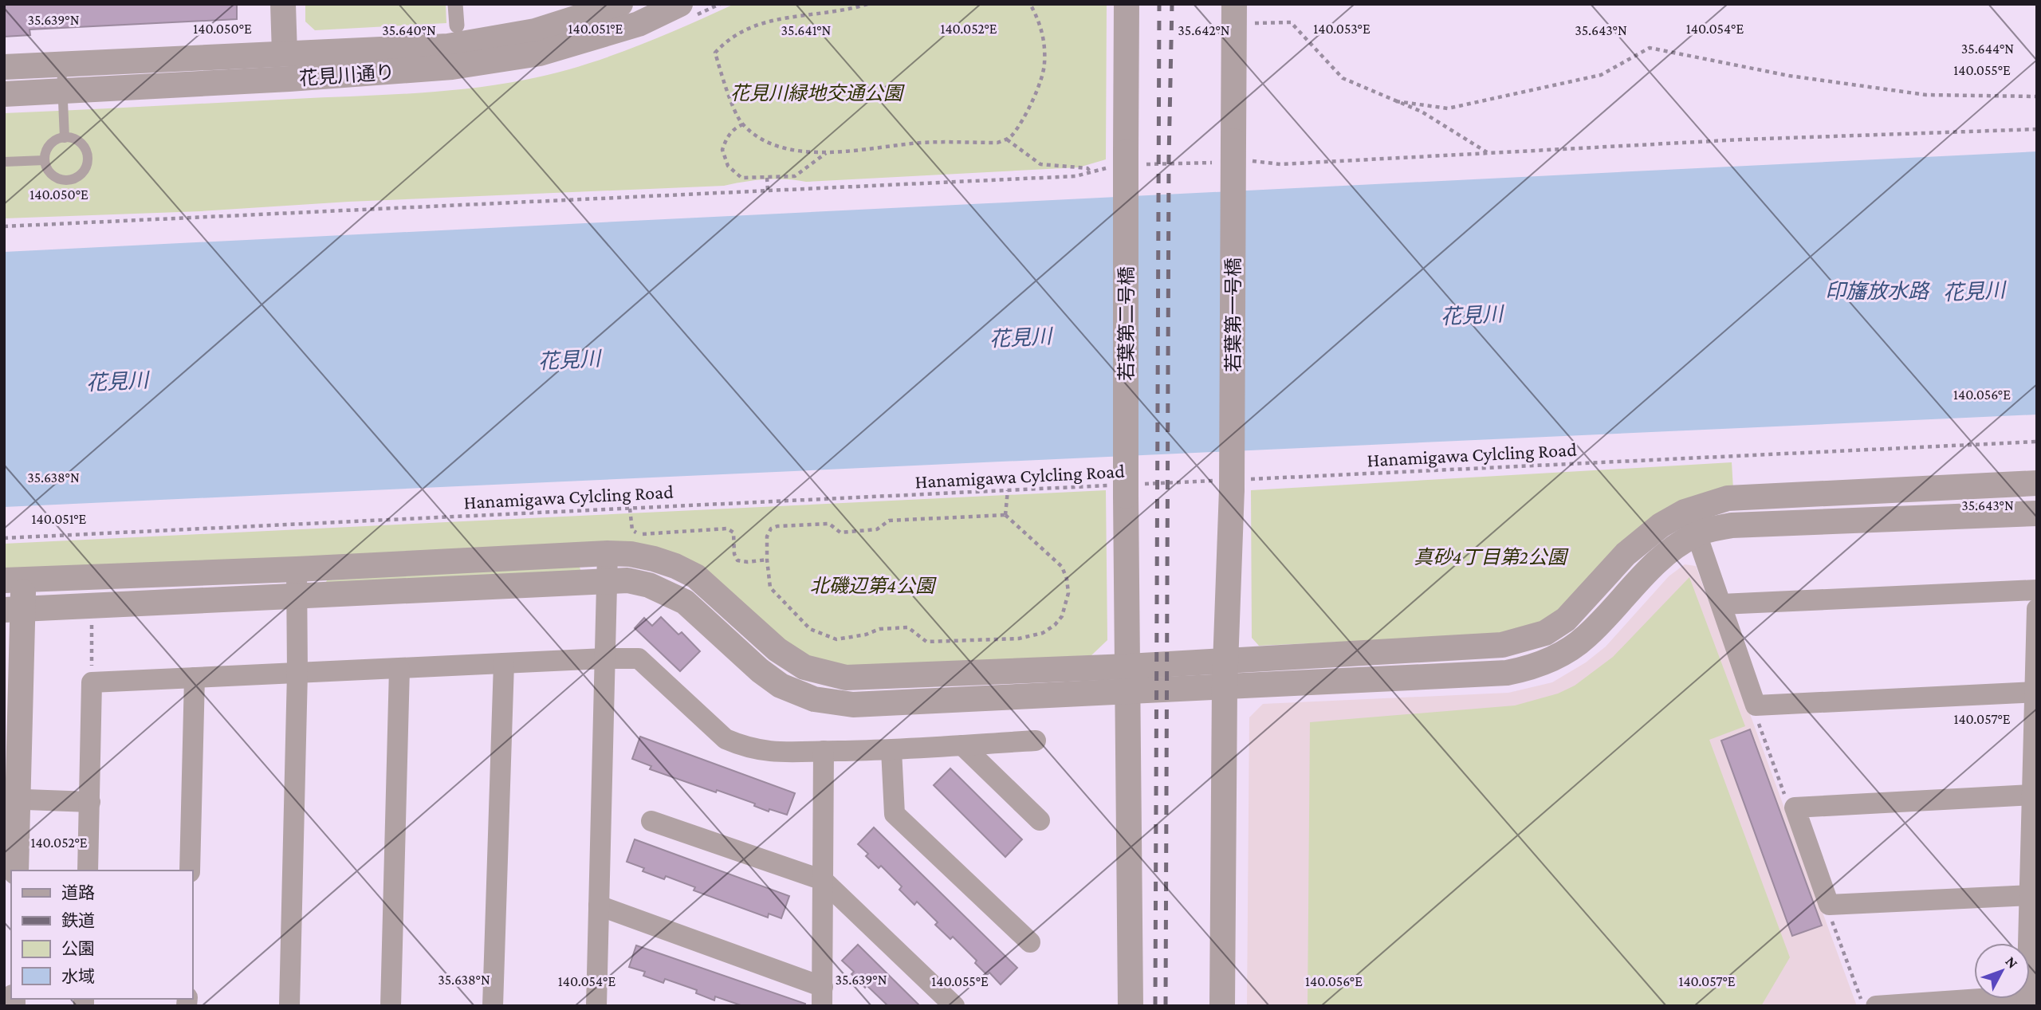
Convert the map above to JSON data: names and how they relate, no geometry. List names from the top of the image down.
{
  "streets": {
    "street": ["花見川通り", "若葉第一号橋", "若葉第二号橋"],
    "path": ["Hanamigawa Cylcling Road"]
  },
  "crossings": [
    ["若葉第一号橋", "Hanamigawa Cylcling Road"],
    ["若葉第二号橋", "Hanamigawa Cylcling Road"]
  ],
  "water": ["印旛放水路", "花見川"],
  "parks": ["花見川緑地交通公園", "真砂4丁目第2公園", "北磯辺第4公園"],
  "legend": [
    "道路",
    "鉄道",
    "公園",
    "水域"
  ],
  "north": "top right",
  "coordinates": [
    "35.639°N",
    "140.050°E",
    "140.051°E",
    "140.052°E",
    "140.053°E",
    "140.054°E",
    "35.640°N",
    "35.641°N",
    "35.642°N",
    "35.643°N",
    "35.644°N",
    "140.055°E",
    "140.056°E",
    "35.638°N",
    "140.057°E"
  ]
}
